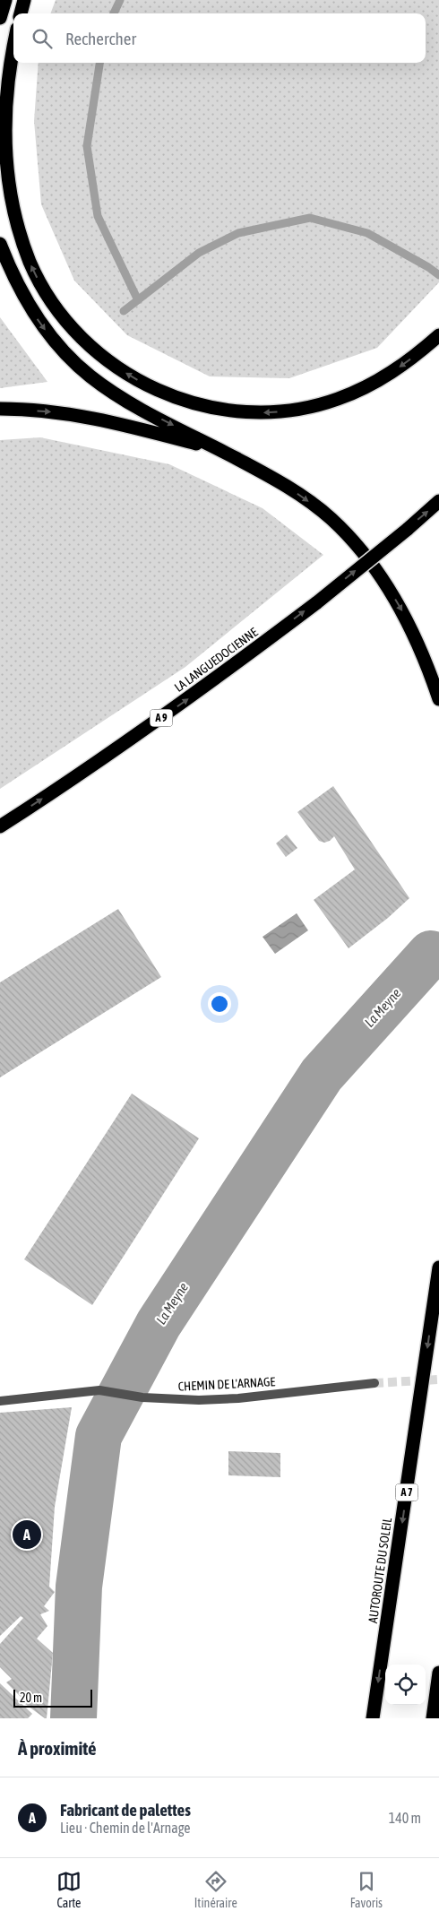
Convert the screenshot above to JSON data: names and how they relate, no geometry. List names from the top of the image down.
{
  "streets": {
    "highway": [
      "LA LANGUEDOCIENNE",
      "A 9",
      "A 7",
      "AUTOROUTE DU SOLEIL"
    ],
    "street": ["CHEMIN DE L'ARNAGE"]
  },
  "one_way": ["LA LANGUEDOCIENNE", "AUTOROUTE DU SOLEIL"],
  "water": ["La Meyne"],
  "scale_bar": "20 m",
  "page": {
    "search": "Rechercher",
    "pins": "A",
    "scale": "20 m",
    "heading": "À proximité",
    "list": [
      {
        "mark": "A",
        "name": "Fabricant de palettes",
        "note": "Lieu · Chemin de l'Arnage",
        "value": "140 m"
      }
    ],
    "nav": ["Carte", "Itinéraire", "Favoris"]
  }
}
